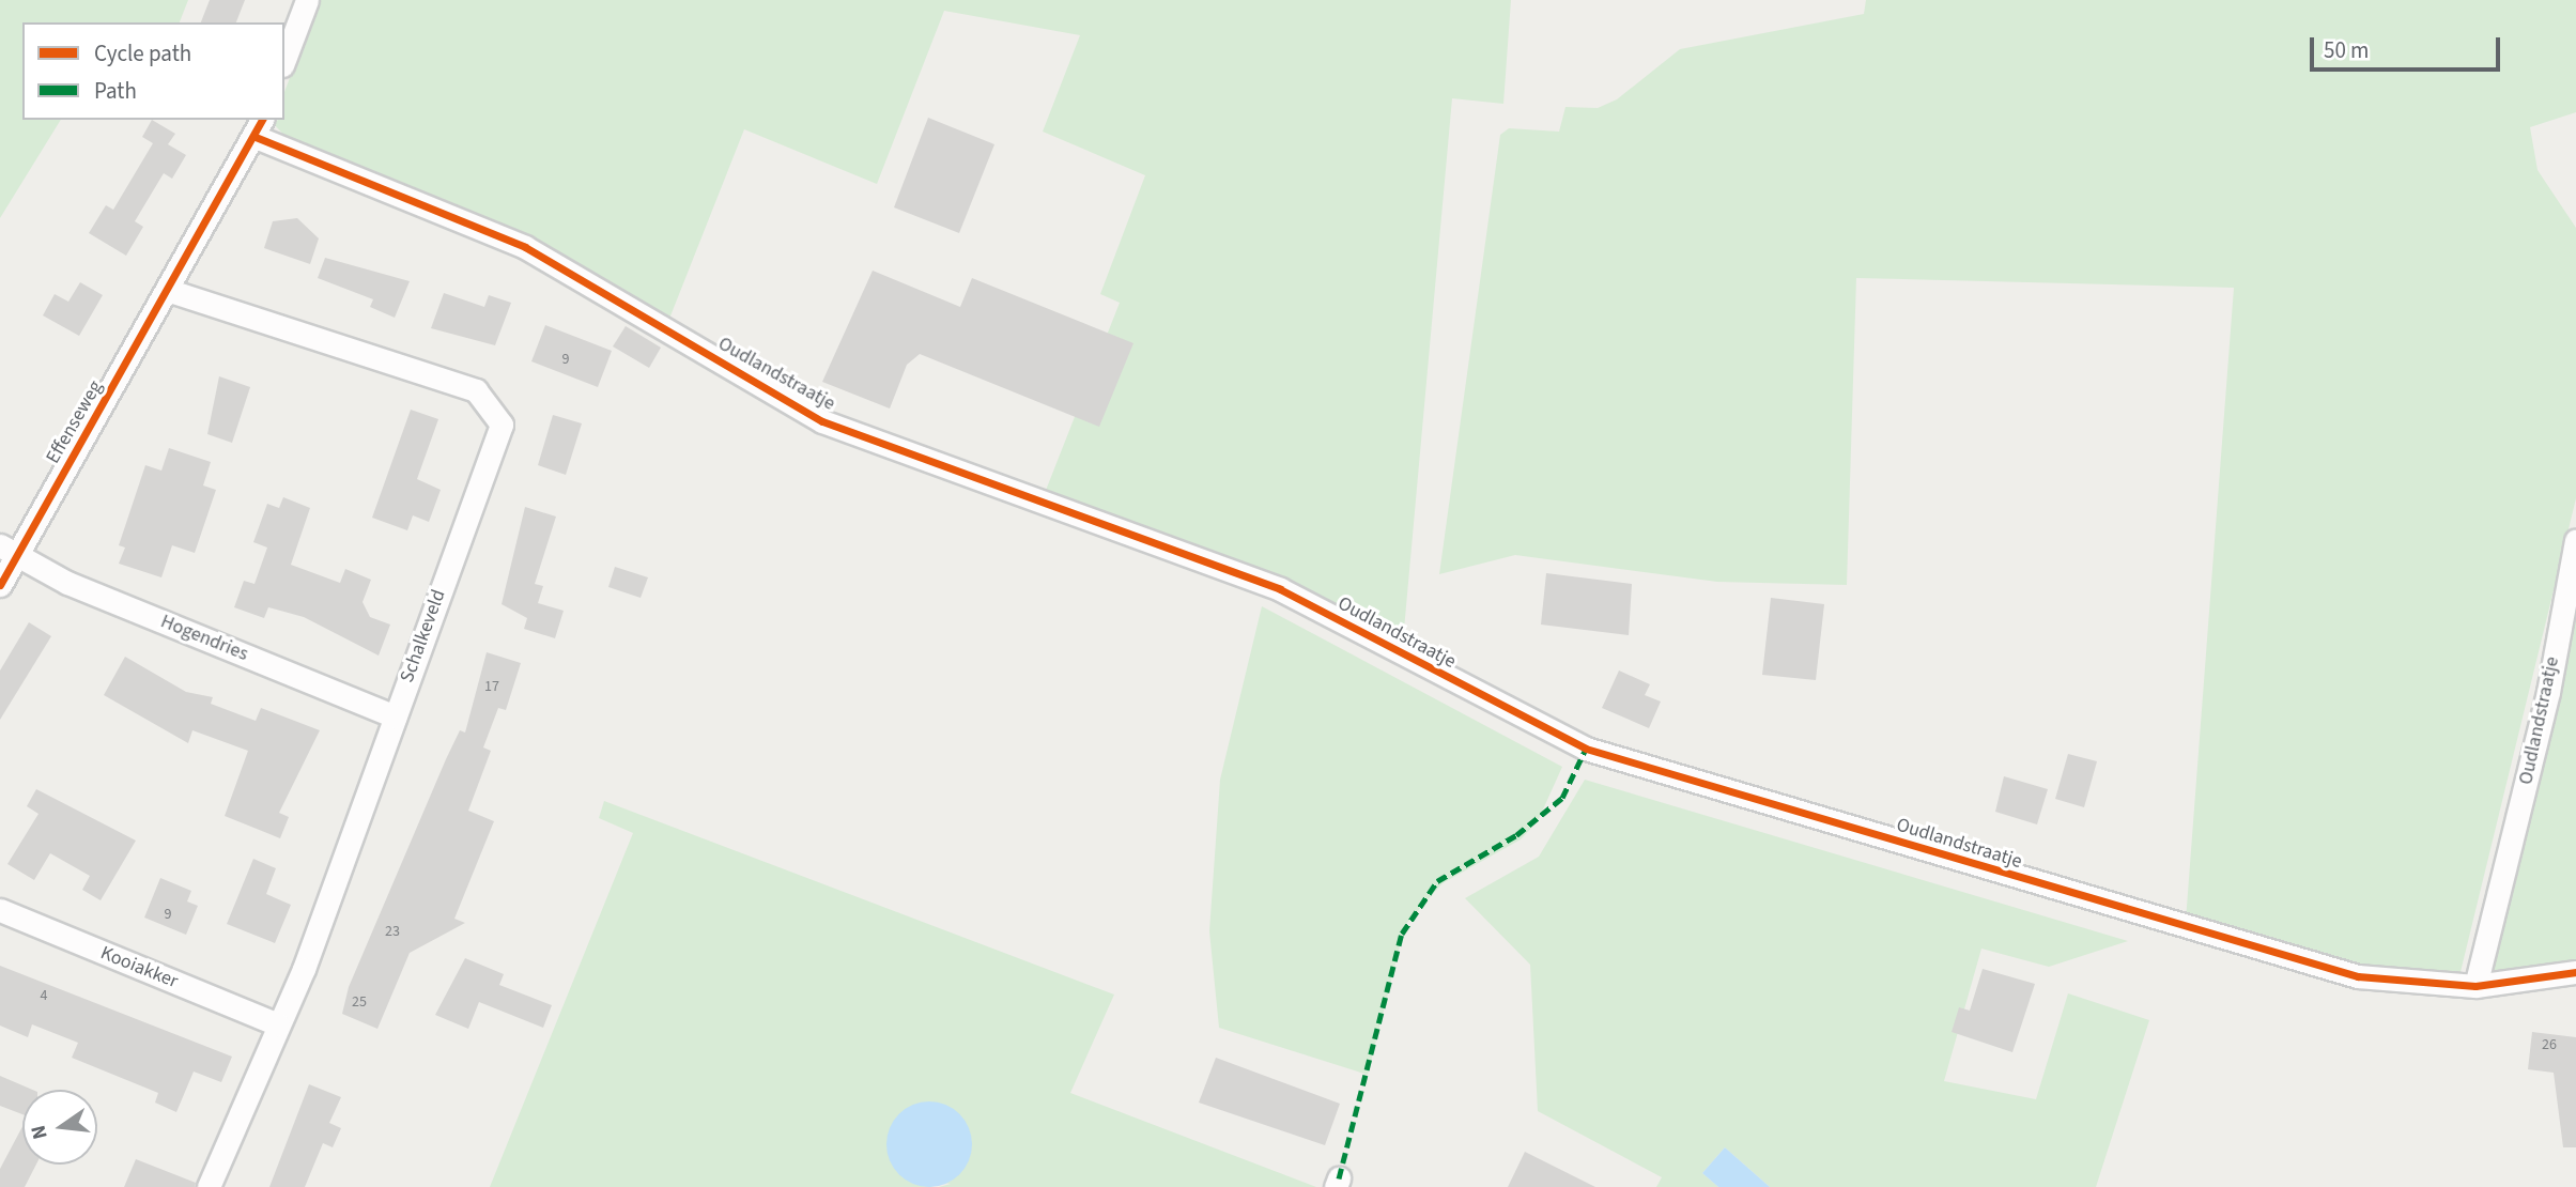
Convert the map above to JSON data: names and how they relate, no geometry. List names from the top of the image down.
{
  "streets": {
    "street": [
      "Oudlandstraatje",
      "Effenseweg",
      "Schalkeveld",
      "Hogendries",
      "Kooiakker"
    ]
  },
  "crossings": [
    ["Oudlandstraatje", "Effenseweg"],
    ["Effenseweg", "Schalkeveld"],
    ["Effenseweg", "Hogendries"],
    ["Schalkeveld", "Hogendries"],
    ["Schalkeveld", "Kooiakker"]
  ],
  "house_numbers": [
    "9",
    "17",
    "9",
    "23",
    "4",
    "25",
    "26"
  ],
  "legend": ["Cycle path", "Path"],
  "scale_bar": "50 m",
  "north": "left"
}
